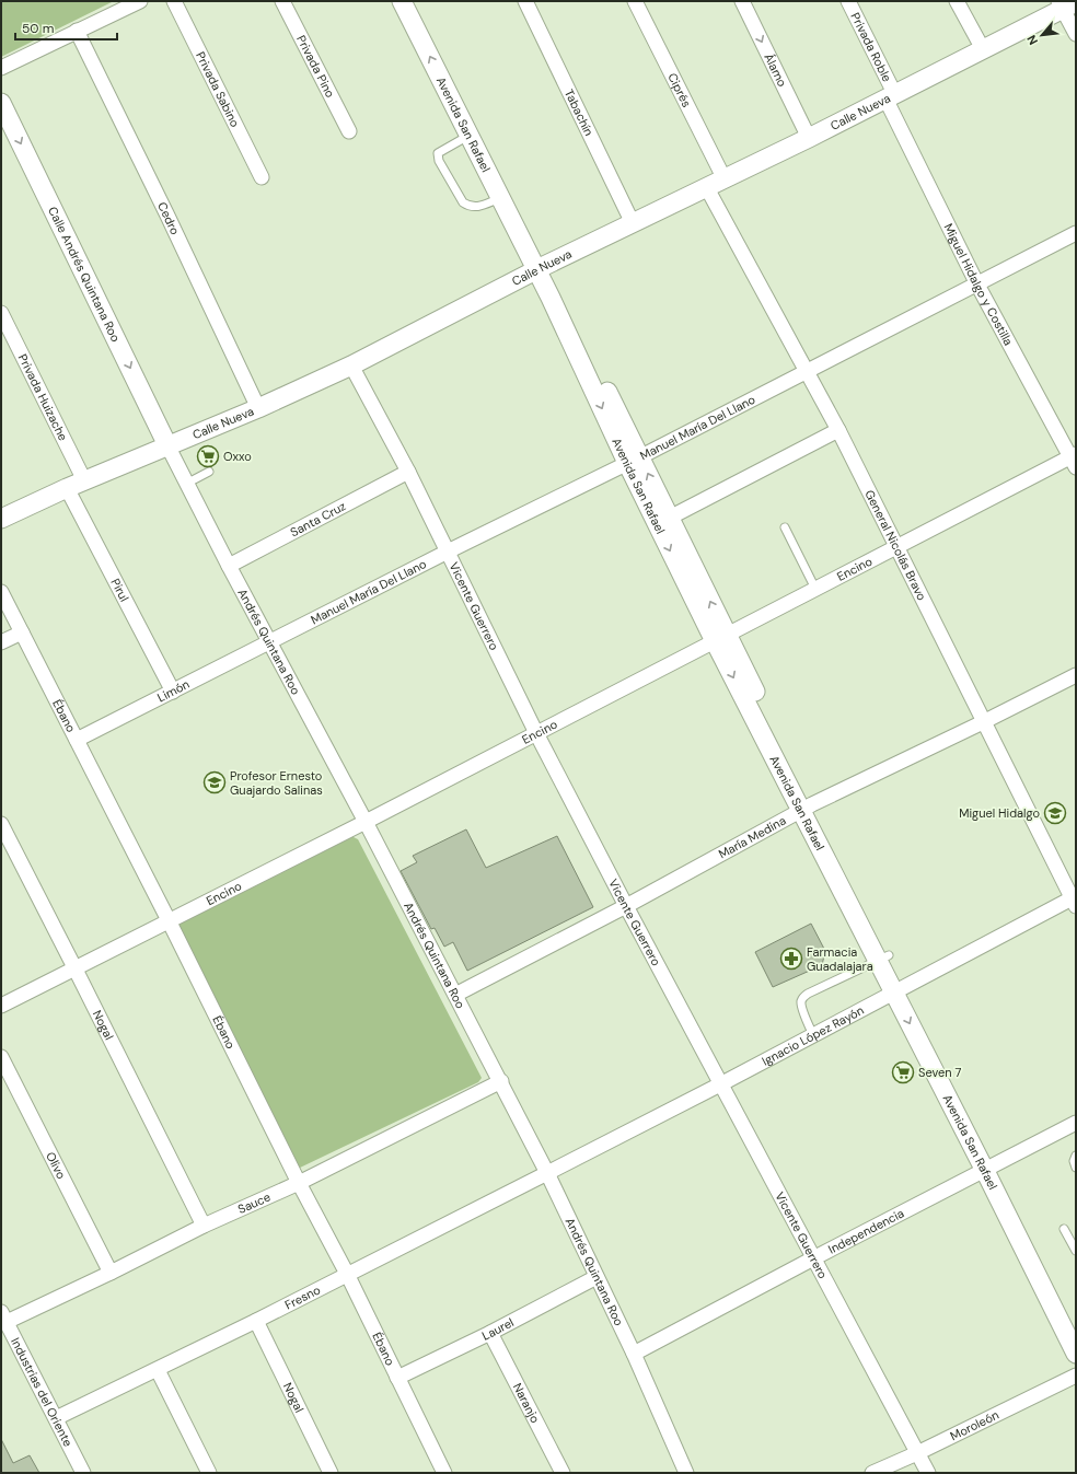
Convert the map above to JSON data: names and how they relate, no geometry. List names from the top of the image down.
{
  "streets": {
    "street": [
      "Privada Roble",
      "Privada Pino",
      "Álamo",
      "Privada Sabino",
      "Ciprés",
      "Calle Nueva",
      "Tabachín",
      "Avenida San Rafael",
      "Cedro",
      "Calle Andrés Quintana Roo",
      "Miguel Hidalgo y Costilla",
      "Privada Huizache",
      "Manuel María Del Llano",
      "Santa Cruz",
      "General Nicolás Bravo",
      "Encino",
      "Pirul",
      "Vicente Guerrero",
      "Andrés Quintana Roo",
      "Limón",
      "Ébano",
      "María Medina",
      "Nogal",
      "Ignacio López Rayón",
      "Olivo",
      "Sauce",
      "Independencia",
      "Fresno",
      "Laurel",
      "Industrias del Oriente",
      "Naranjo",
      "Moroleón"
    ]
  },
  "crossings": [
    ["Privada Roble", "Calle Nueva"],
    ["Privada Roble", "Miguel Hidalgo y Costilla"],
    ["Álamo", "Calle Nueva"],
    ["Ciprés", "Calle Nueva"],
    ["Calle Nueva", "Tabachín"],
    ["Calle Nueva", "Avenida San Rafael"],
    ["Calle Nueva", "Cedro"],
    ["Calle Nueva", "Calle Andrés Quintana Roo"],
    ["Calle Nueva", "Miguel Hidalgo y Costilla"],
    ["Calle Nueva", "Privada Huizache"],
    ["Calle Nueva", "General Nicolás Bravo"],
    ["Calle Nueva", "Pirul"],
    ["Calle Nueva", "Vicente Guerrero"],
    ["Calle Nueva", "Andrés Quintana Roo"],
    ["Avenida San Rafael", "Manuel María Del Llano"],
    ["Avenida San Rafael", "Encino"],
    ["Avenida San Rafael", "María Medina"],
    ["Avenida San Rafael", "Ignacio López Rayón"],
    ["Avenida San Rafael", "Independencia"],
    ["Calle Andrés Quintana Roo", "Andrés Quintana Roo"],
    ["Miguel Hidalgo y Costilla", "Manuel María Del Llano"],
    ["Miguel Hidalgo y Costilla", "Encino"],
    ["Manuel María Del Llano", "General Nicolás Bravo"],
    ["Manuel María Del Llano", "Vicente Guerrero"],
    ["Manuel María Del Llano", "Andrés Quintana Roo"],
    ["Manuel María Del Llano", "Limón"],
    ["Santa Cruz", "Vicente Guerrero"],
    ["Santa Cruz", "Andrés Quintana Roo"],
    ["General Nicolás Bravo", "Encino"],
    ["General Nicolás Bravo", "María Medina"],
    ["General Nicolás Bravo", "Ignacio López Rayón"],
    ["Encino", "Vicente Guerrero"],
    ["Encino", "Andrés Quintana Roo"],
    ["Encino", "Ébano"],
    ["Encino", "Nogal"],
    ["Pirul", "Limón"],
    ["Vicente Guerrero", "María Medina"],
    ["Vicente Guerrero", "Ignacio López Rayón"],
    ["Vicente Guerrero", "Independencia"],
    ["Vicente Guerrero", "Moroleón"],
    ["Andrés Quintana Roo", "Limón"],
    ["Andrés Quintana Roo", "María Medina"],
    ["Andrés Quintana Roo", "Ignacio López Rayón"],
    ["Andrés Quintana Roo", "Sauce"],
    ["Andrés Quintana Roo", "Independencia"],
    ["Andrés Quintana Roo", "Fresno"],
    ["Andrés Quintana Roo", "Laurel"],
    ["Limón", "Ébano"],
    ["Ébano", "Sauce"],
    ["Ébano", "Fresno"],
    ["Ébano", "Laurel"],
    ["Nogal", "Sauce"],
    ["Nogal", "Fresno"],
    ["Ignacio López Rayón", "Fresno"],
    ["Olivo", "Sauce"],
    ["Sauce", "Industrias del Oriente"],
    ["Fresno", "Industrias del Oriente"],
    ["Laurel", "Naranjo"]
  ],
  "one_way": ["Álamo", "Calle Andrés Quintana Roo"],
  "places": {
    "supermarket": ["Oxxo", "Seven 7"],
    "school or university": ["Profesor Ernesto Guajardo Salinas", "Miguel Hidalgo"],
    "pharmacy": ["Farmacia Guadalajara"]
  },
  "scale_bar": "50 m",
  "north": "bottom left"
}
